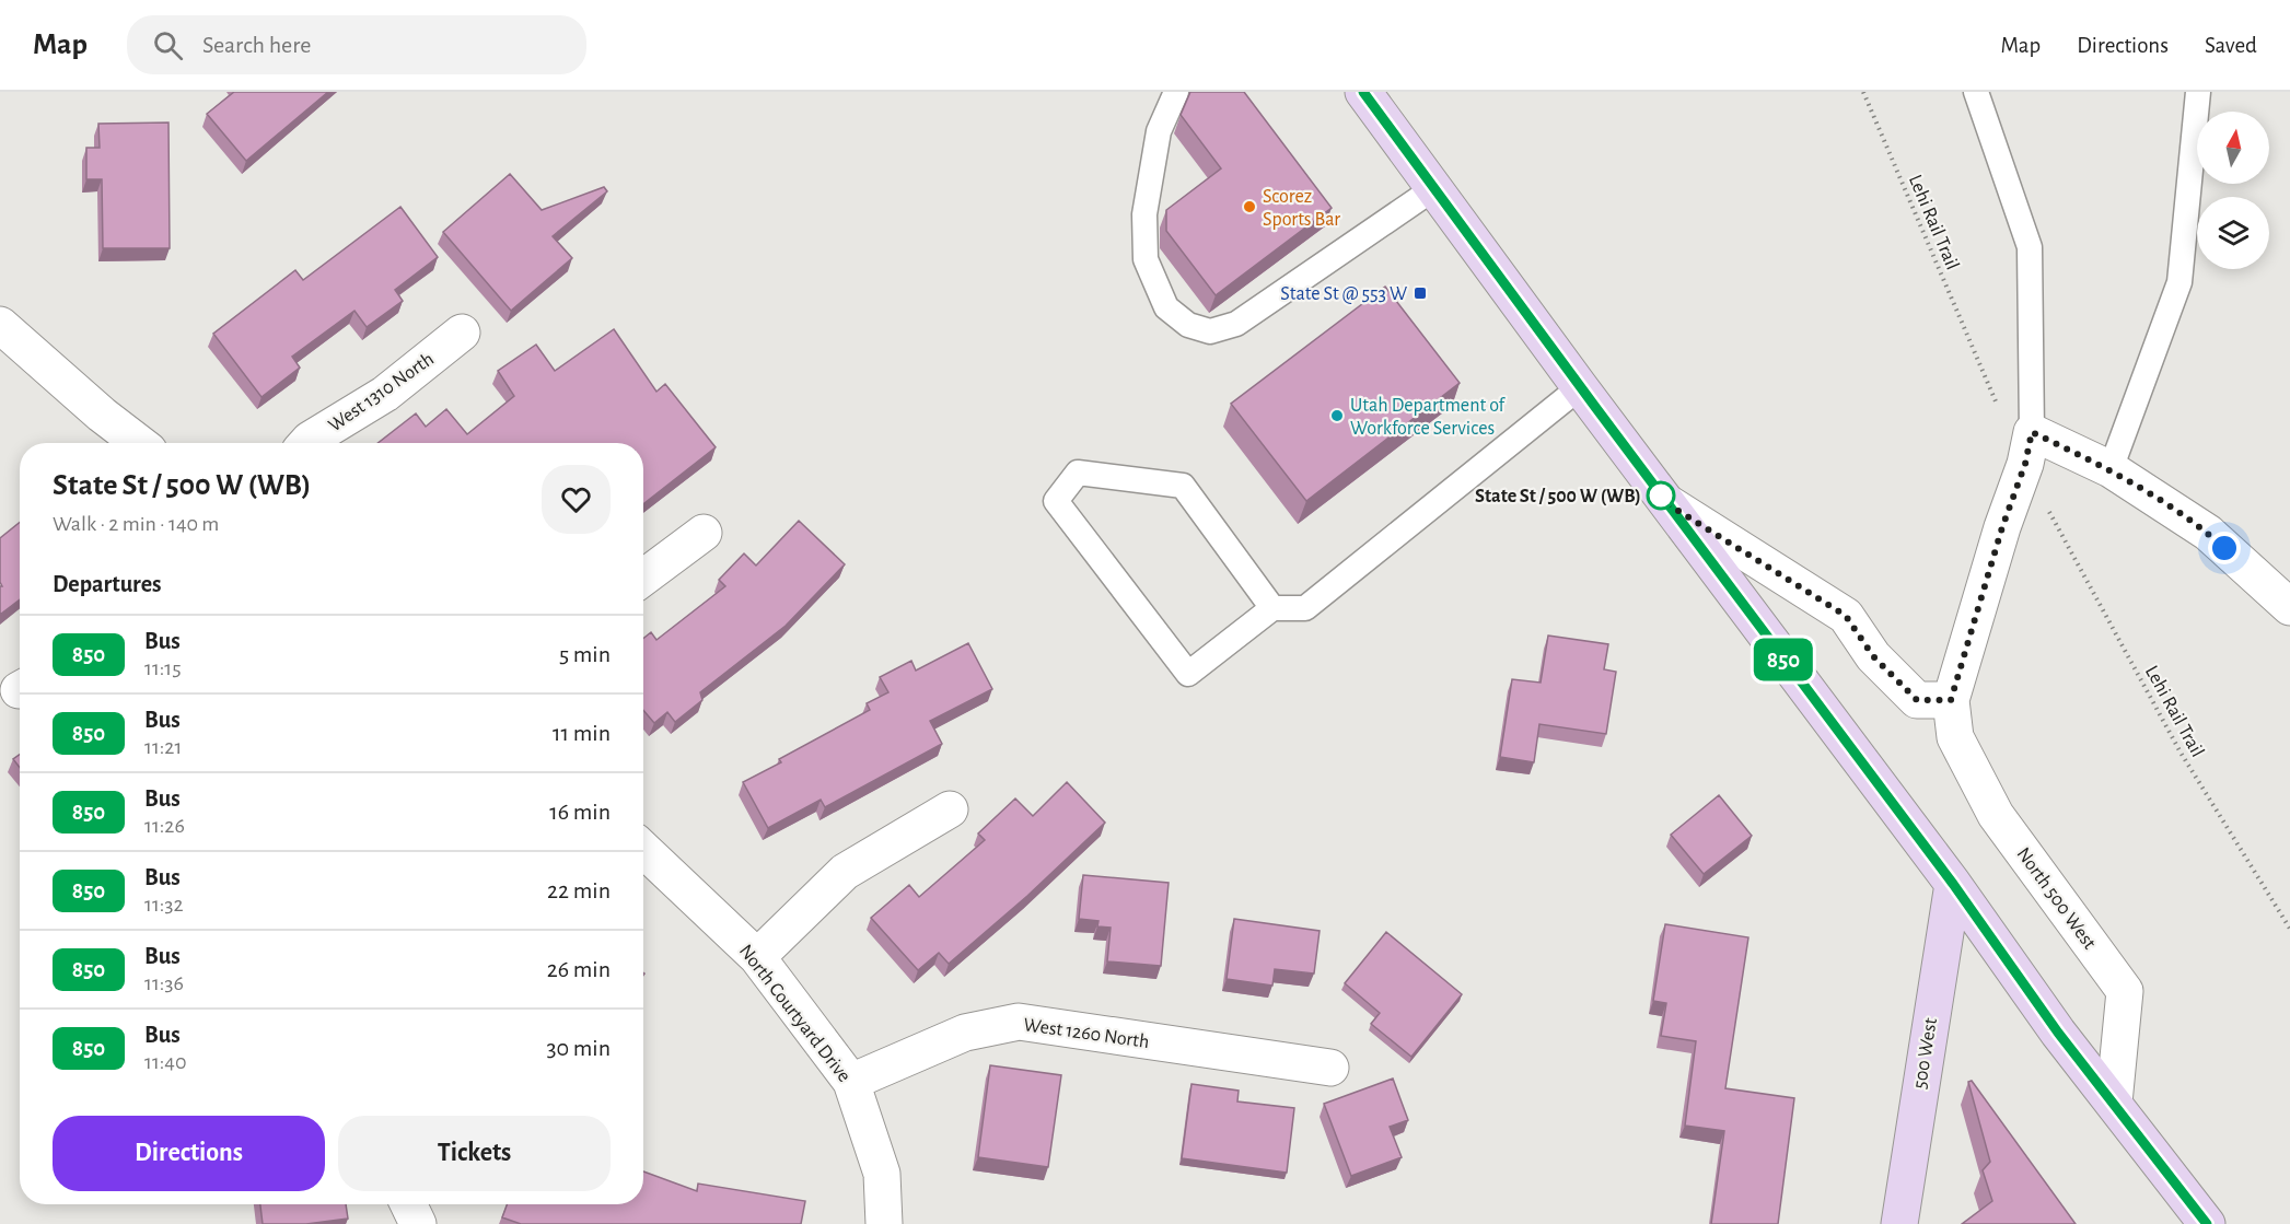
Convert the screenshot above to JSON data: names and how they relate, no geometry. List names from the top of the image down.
{
  "streets": {
    "main road": ["500 West"],
    "street": [
      "West 1310 North",
      "North 500 West",
      "North Courtyard Drive",
      "West 1260 North"
    ],
    "path": ["Lehi Rail Trail"]
  },
  "crossings": [
    ["North Courtyard Drive", "West 1260 North"]
  ],
  "places": {
    "other": ["Scorez Sports Bar", "Utah Department of Workforce Services", "State St / 500 W (WB)"],
    "transit": ["State St @ 553 W"]
  },
  "lines": ["bus line 850"],
  "north": "top",
  "page": {
    "header": "Map",
    "search": "Search here",
    "nav": ["Map", "Directions", "Saved"],
    "on_map": "850",
    "heading": [
      ["State St / 500 W (WB)", "Walk · 2 min · 140 m"],
      "Departures"
    ],
    "list": [
      {
        "mark": "850",
        "name": "Bus",
        "note": "11:15",
        "value": "5 min"
      },
      {
        "mark": "850",
        "name": "Bus",
        "note": "11:21",
        "value": "11 min"
      },
      {
        "mark": "850",
        "name": "Bus",
        "note": "11:26",
        "value": "16 min"
      },
      {
        "mark": "850",
        "name": "Bus",
        "note": "11:32",
        "value": "22 min"
      },
      {
        "mark": "850",
        "name": "Bus",
        "note": "11:36",
        "value": "26 min"
      },
      {
        "mark": "850",
        "name": "Bus",
        "note": "11:40",
        "value": "30 min"
      }
    ],
    "buttons": ["Directions", "Tickets"]
  }
}
